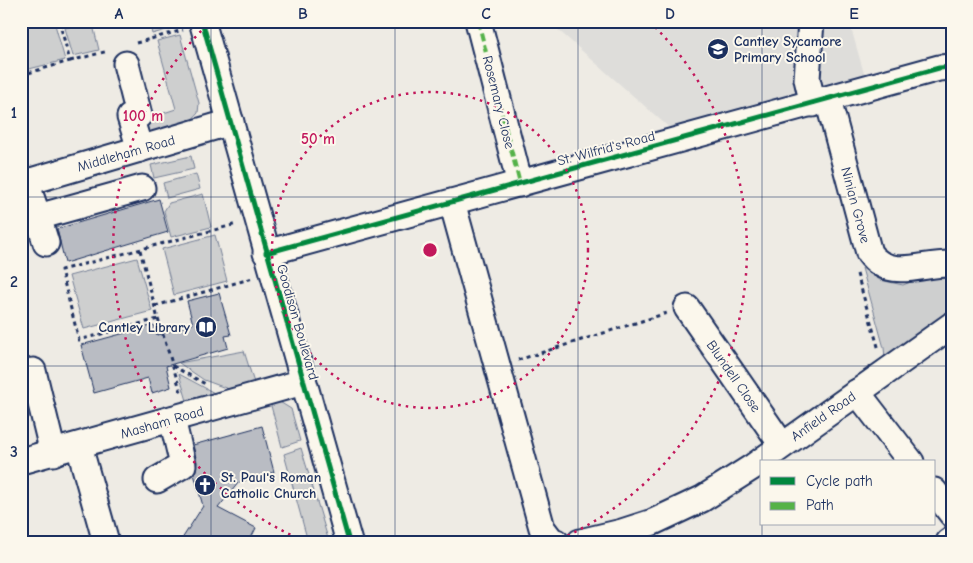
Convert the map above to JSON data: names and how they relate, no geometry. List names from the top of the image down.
{
  "streets": {
    "street": [
      "Rosemary Close",
      "St. Wilfrid's Road",
      "Middleham Road",
      "Ninian Grove",
      "Goodison Boulevard",
      "Blundell Close",
      "Anfield Road",
      "Masham Road"
    ]
  },
  "crossings": [
    ["Rosemary Close", "St. Wilfrid's Road"],
    ["St. Wilfrid's Road", "Ninian Grove"],
    ["St. Wilfrid's Road", "Goodison Boulevard"],
    ["Middleham Road", "Goodison Boulevard"],
    ["Goodison Boulevard", "Masham Road"],
    ["Blundell Close", "Anfield Road"]
  ],
  "places": {
    "school or university": ["Cantley Sycamore Primary School"],
    "library": ["Cantley Library"],
    "church": ["St. Paul's Roman Catholic Church"]
  },
  "legend": ["Cycle path", "Path"],
  "grid": {
    "columns": [
      "A",
      "B",
      "C",
      "D",
      "E"
    ],
    "rows": ["1", "2", "3"]
  },
  "rings": ["100 m", "50 m"]
}
